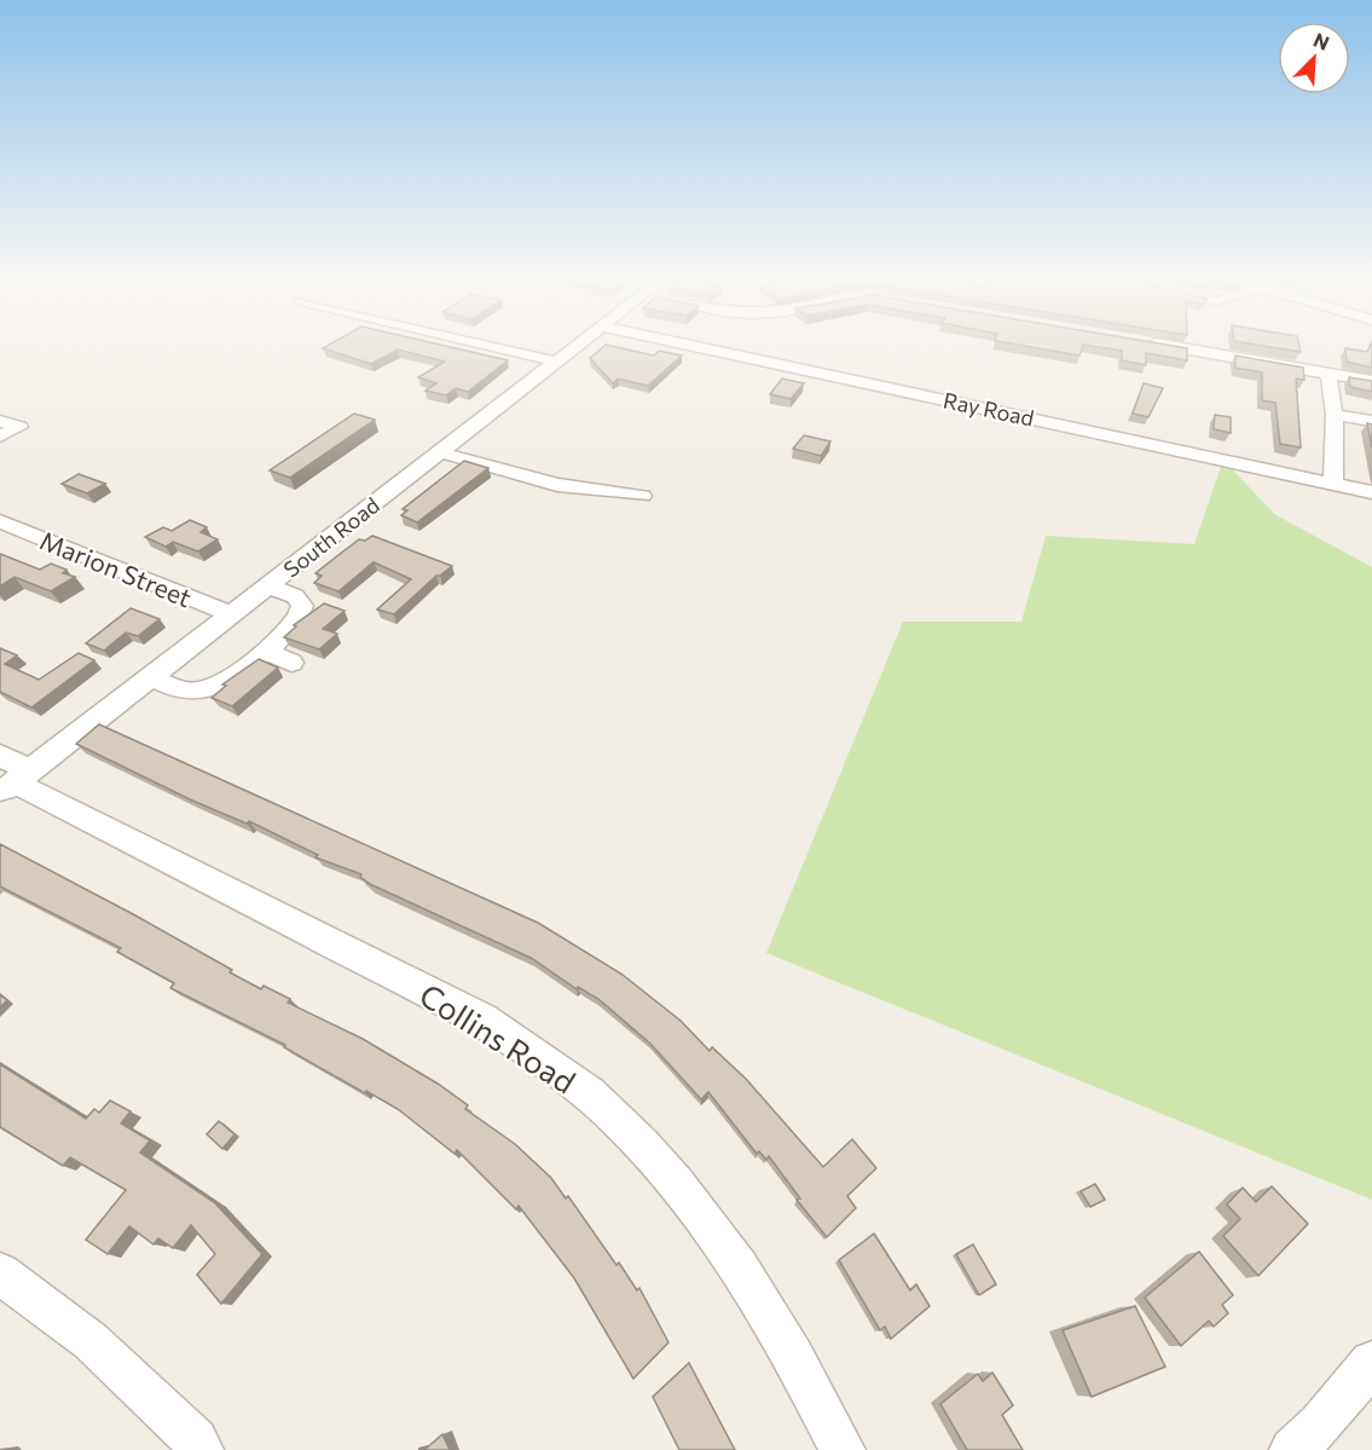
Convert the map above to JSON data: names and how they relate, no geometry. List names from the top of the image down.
{
  "streets": {
    "street": [
      "Ray Road",
      "South Road",
      "Marion Street",
      "Collins Road"
    ]
  },
  "crossings": [
    ["South Road", "Marion Street"],
    ["South Road", "Collins Road"]
  ],
  "north": "top right"
}
